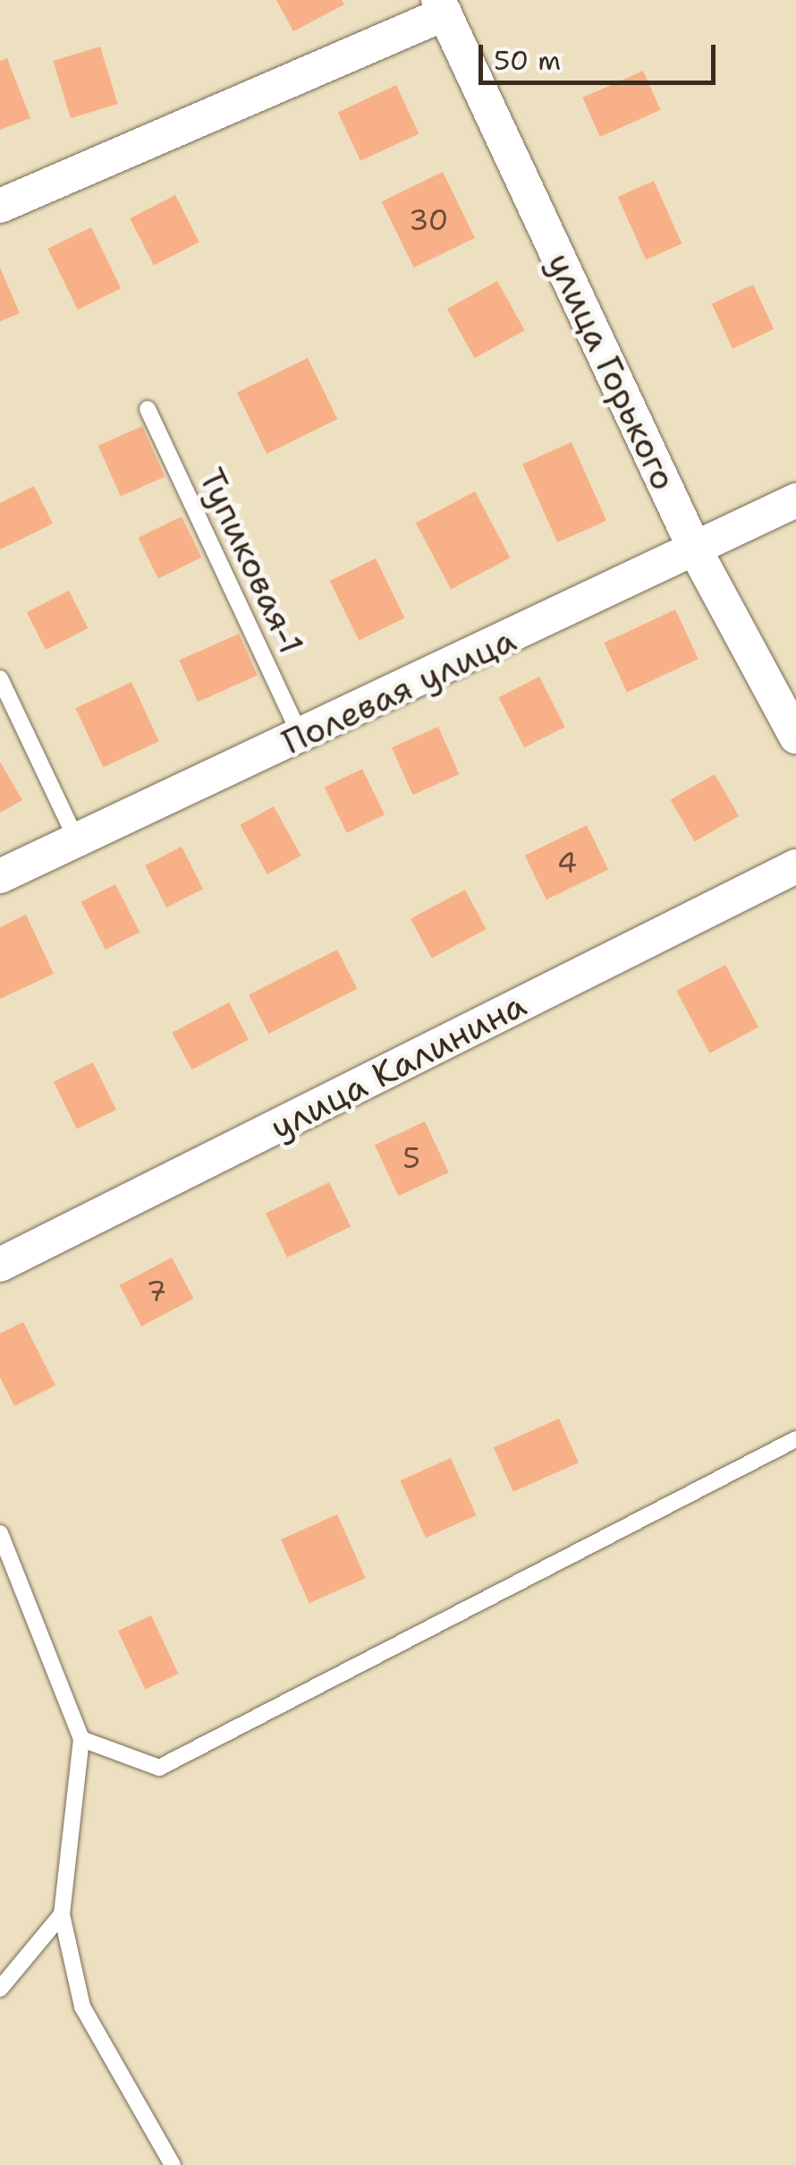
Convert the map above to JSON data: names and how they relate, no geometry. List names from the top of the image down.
{
  "streets": {
    "street": ["улица Горького", "Полевая улица", "улица Калинина"],
    "lane": ["Тупиковая-1"]
  },
  "crossings": [
    ["улица Горького", "Полевая улица"],
    ["Тупиковая-1", "Полевая улица"]
  ],
  "house_numbers": [
    "30",
    "4",
    "5",
    "7"
  ],
  "scale_bar": "50 m"
}
